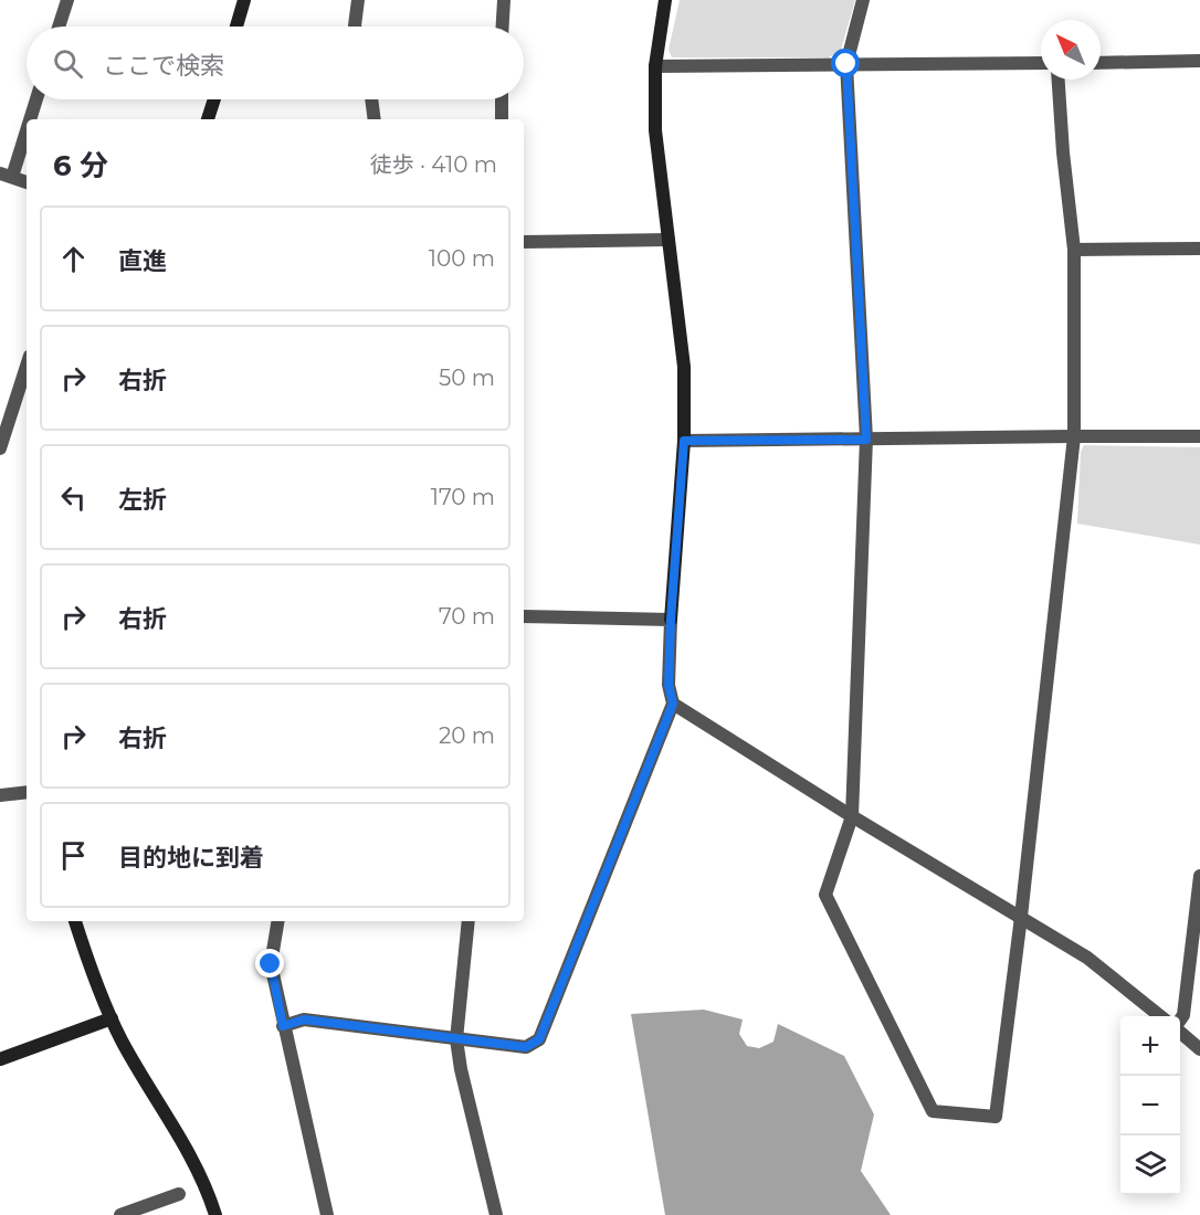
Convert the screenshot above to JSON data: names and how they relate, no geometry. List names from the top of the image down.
{
  "north": "top left",
  "page": {
    "search": "ここで検索",
    "heading": ["6 分", "徒歩 · 410 m"],
    "list": [
      ["直進", "100 m"],
      ["右折", "50 m"],
      ["左折", "170 m"],
      ["右折", "70 m"],
      ["右折", "20 m"],
      "目的地に到着"
    ],
    "map_buttons": ["+", "−"]
  }
}
